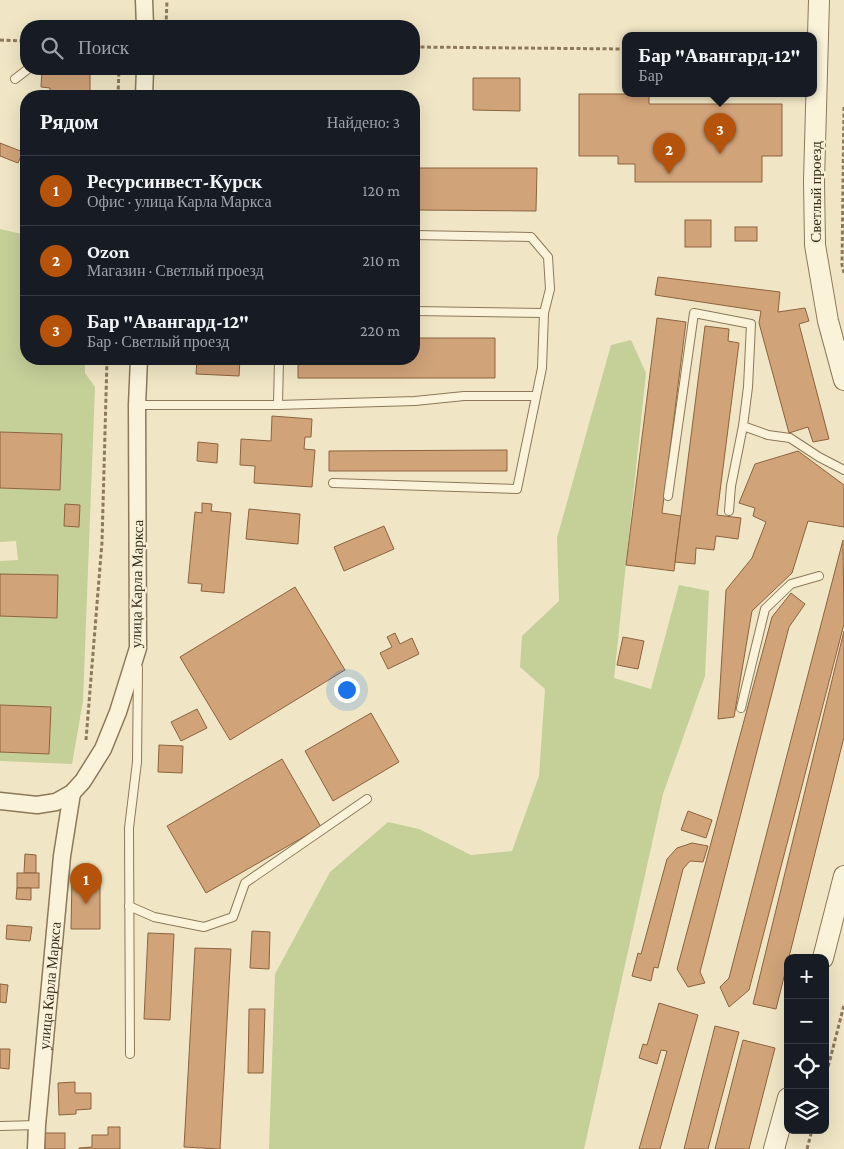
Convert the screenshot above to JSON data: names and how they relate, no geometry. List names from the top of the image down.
{
  "streets": {
    "street": ["Светлый проезд", "улица Карла Маркса"]
  },
  "page": {
    "search": "Поиск",
    "popup": ["Бар \"Авангард-12\"", "Бар"],
    "heading": ["Рядом", "Найдено: 3"],
    "pins": ["3", "2", "1"],
    "list": [
      {
        "mark": "1",
        "name": "Ресурсинвест-Курск",
        "note": "Офис · улица Карла Маркса",
        "value": "120 m"
      },
      {
        "mark": "2",
        "name": "Ozon",
        "note": "Магазин · Светлый проезд",
        "value": "210 m"
      },
      {
        "mark": "3",
        "name": "Бар \"Авангард-12\"",
        "note": "Бар · Светлый проезд",
        "value": "220 m"
      }
    ],
    "map_buttons": ["+", "−"]
  }
}
